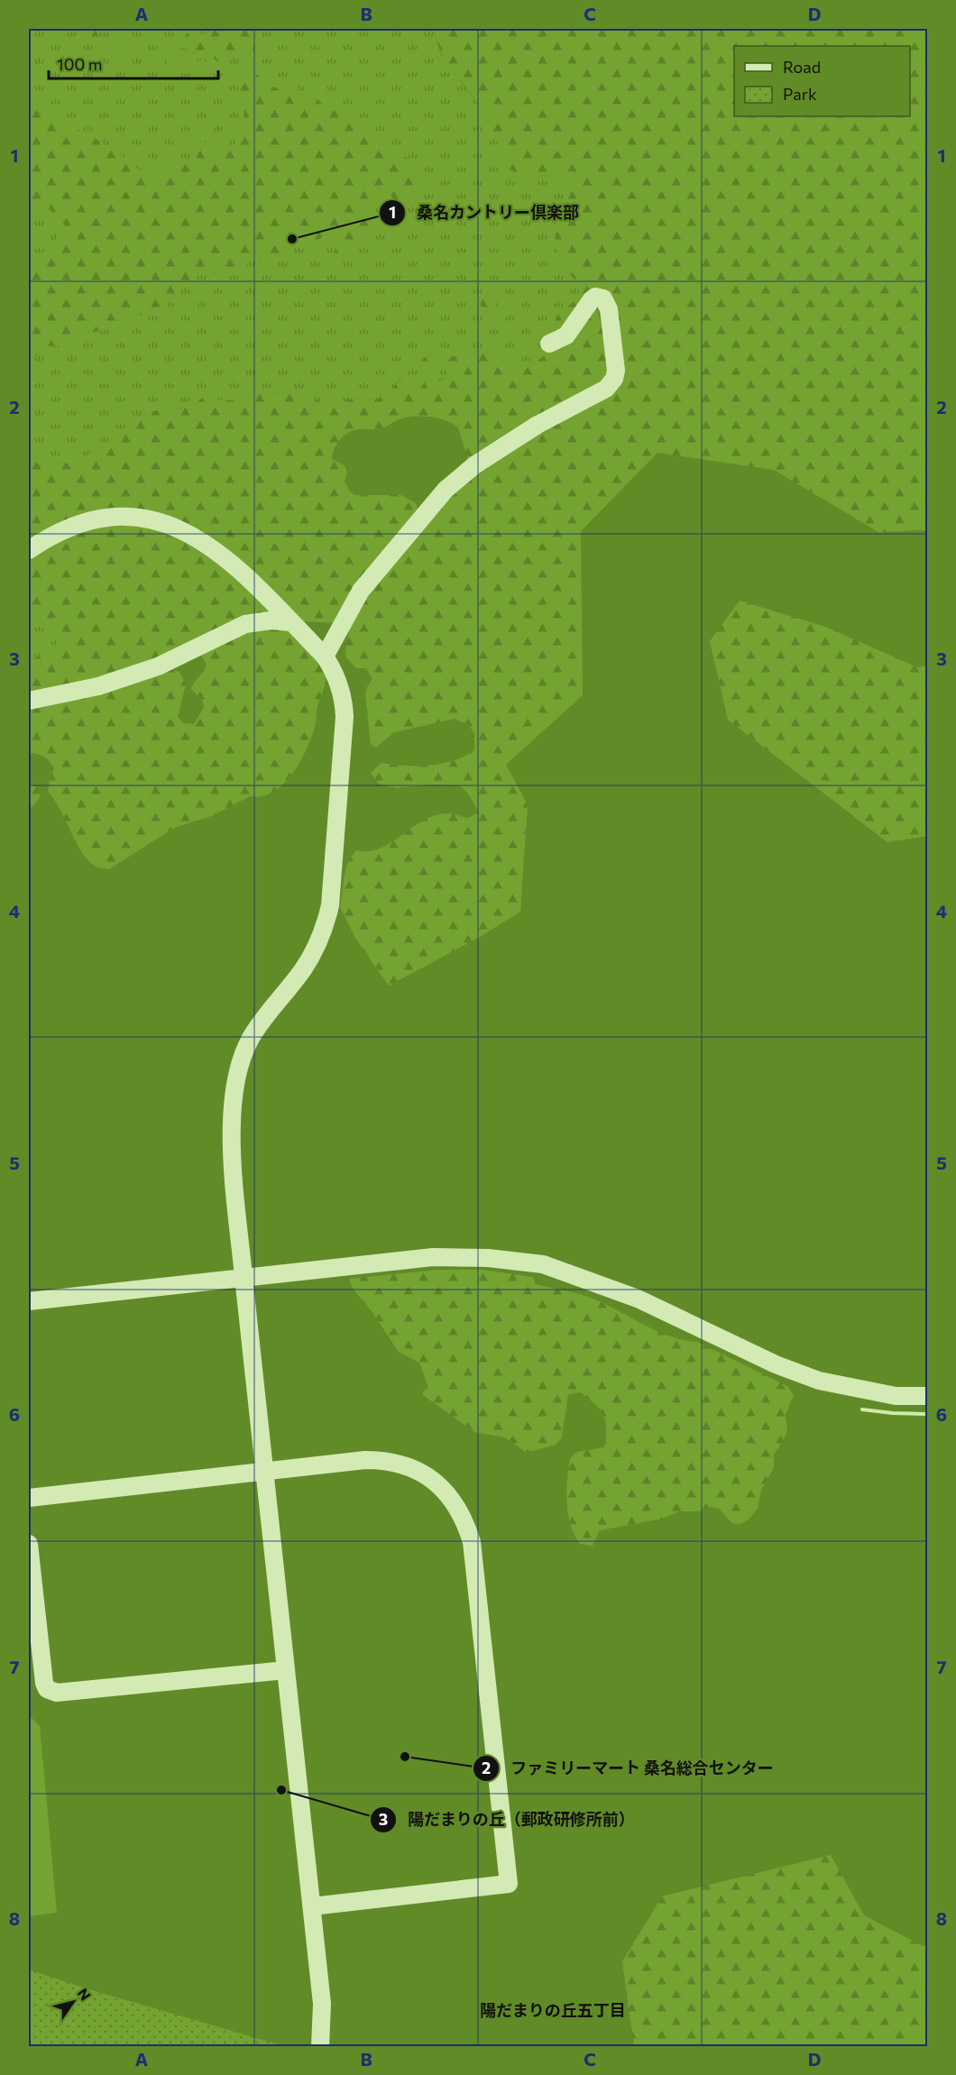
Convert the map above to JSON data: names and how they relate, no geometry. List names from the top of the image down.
{
  "districts": ["陽だまりの丘五丁目"],
  "places": ["桑名カントリー倶楽部", "ファミリーマート 桑名総合センター", "陽だまりの丘（郵政研修所前）"],
  "legend": ["Road", "Park"],
  "scale_bar": "100 m",
  "north": "top right",
  "grid": {
    "columns": [
      "A",
      "B",
      "C",
      "D"
    ],
    "rows": [
      "1",
      "2",
      "3",
      "4",
      "5",
      "6",
      "7",
      "8"
    ]
  }
}
